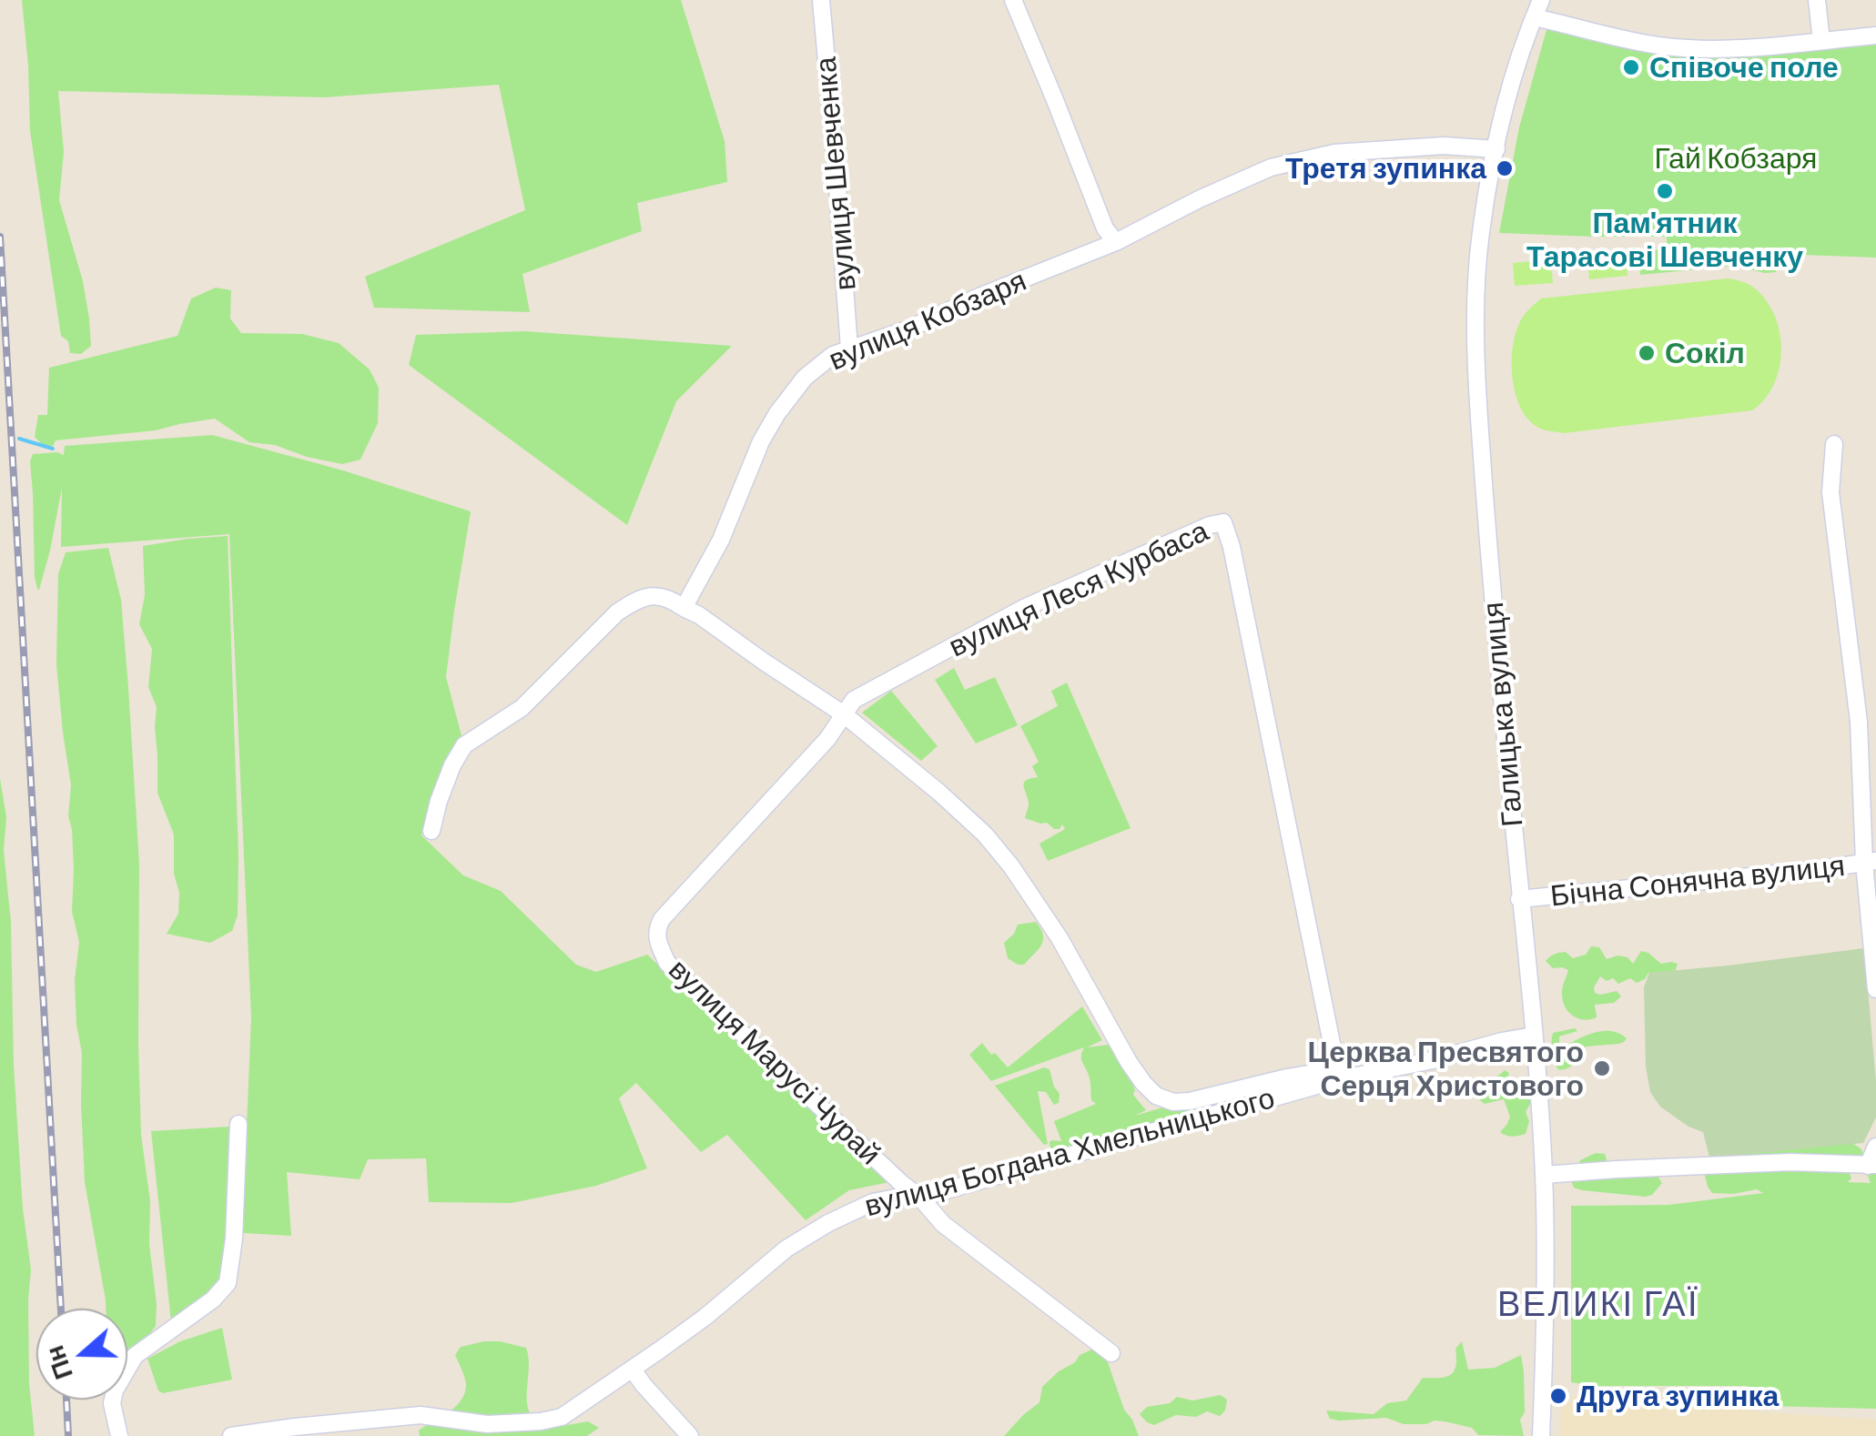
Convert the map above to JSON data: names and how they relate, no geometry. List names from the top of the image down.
{
  "streets": {
    "street": [
      "вулиця Шевченка",
      "вулиця Кобзаря",
      "вулиця Леся Курбаса",
      "Галицька вулиця",
      "Бічна Сонячна вулиця",
      "вулиця Марусі Чурай",
      "вулиця Богдана Хмельницького"
    ]
  },
  "crossings": [
    ["вулиця Шевченка", "вулиця Кобзаря"],
    ["вулиця Кобзаря", "Галицька вулиця"],
    ["вулиця Леся Курбаса", "вулиця Марусі Чурай"],
    ["вулиця Леся Курбаса", "вулиця Богдана Хмельницького"],
    ["Галицька вулиця", "Бічна Сонячна вулиця"],
    ["Галицька вулиця", "вулиця Богдана Хмельницького"],
    ["вулиця Марусі Чурай", "вулиця Богдана Хмельницького"]
  ],
  "districts": ["ВЕЛИКІ ГАЇ"],
  "parks": ["Гай Кобзаря"],
  "places": [
    "Співоче поле",
    "Третя зупинка",
    "Пам'ятник Тарасові Шевченку",
    "Сокіл",
    "Церква Пресвятого Серця Христового",
    "Друга зупинка"
  ],
  "north": "left"
}
